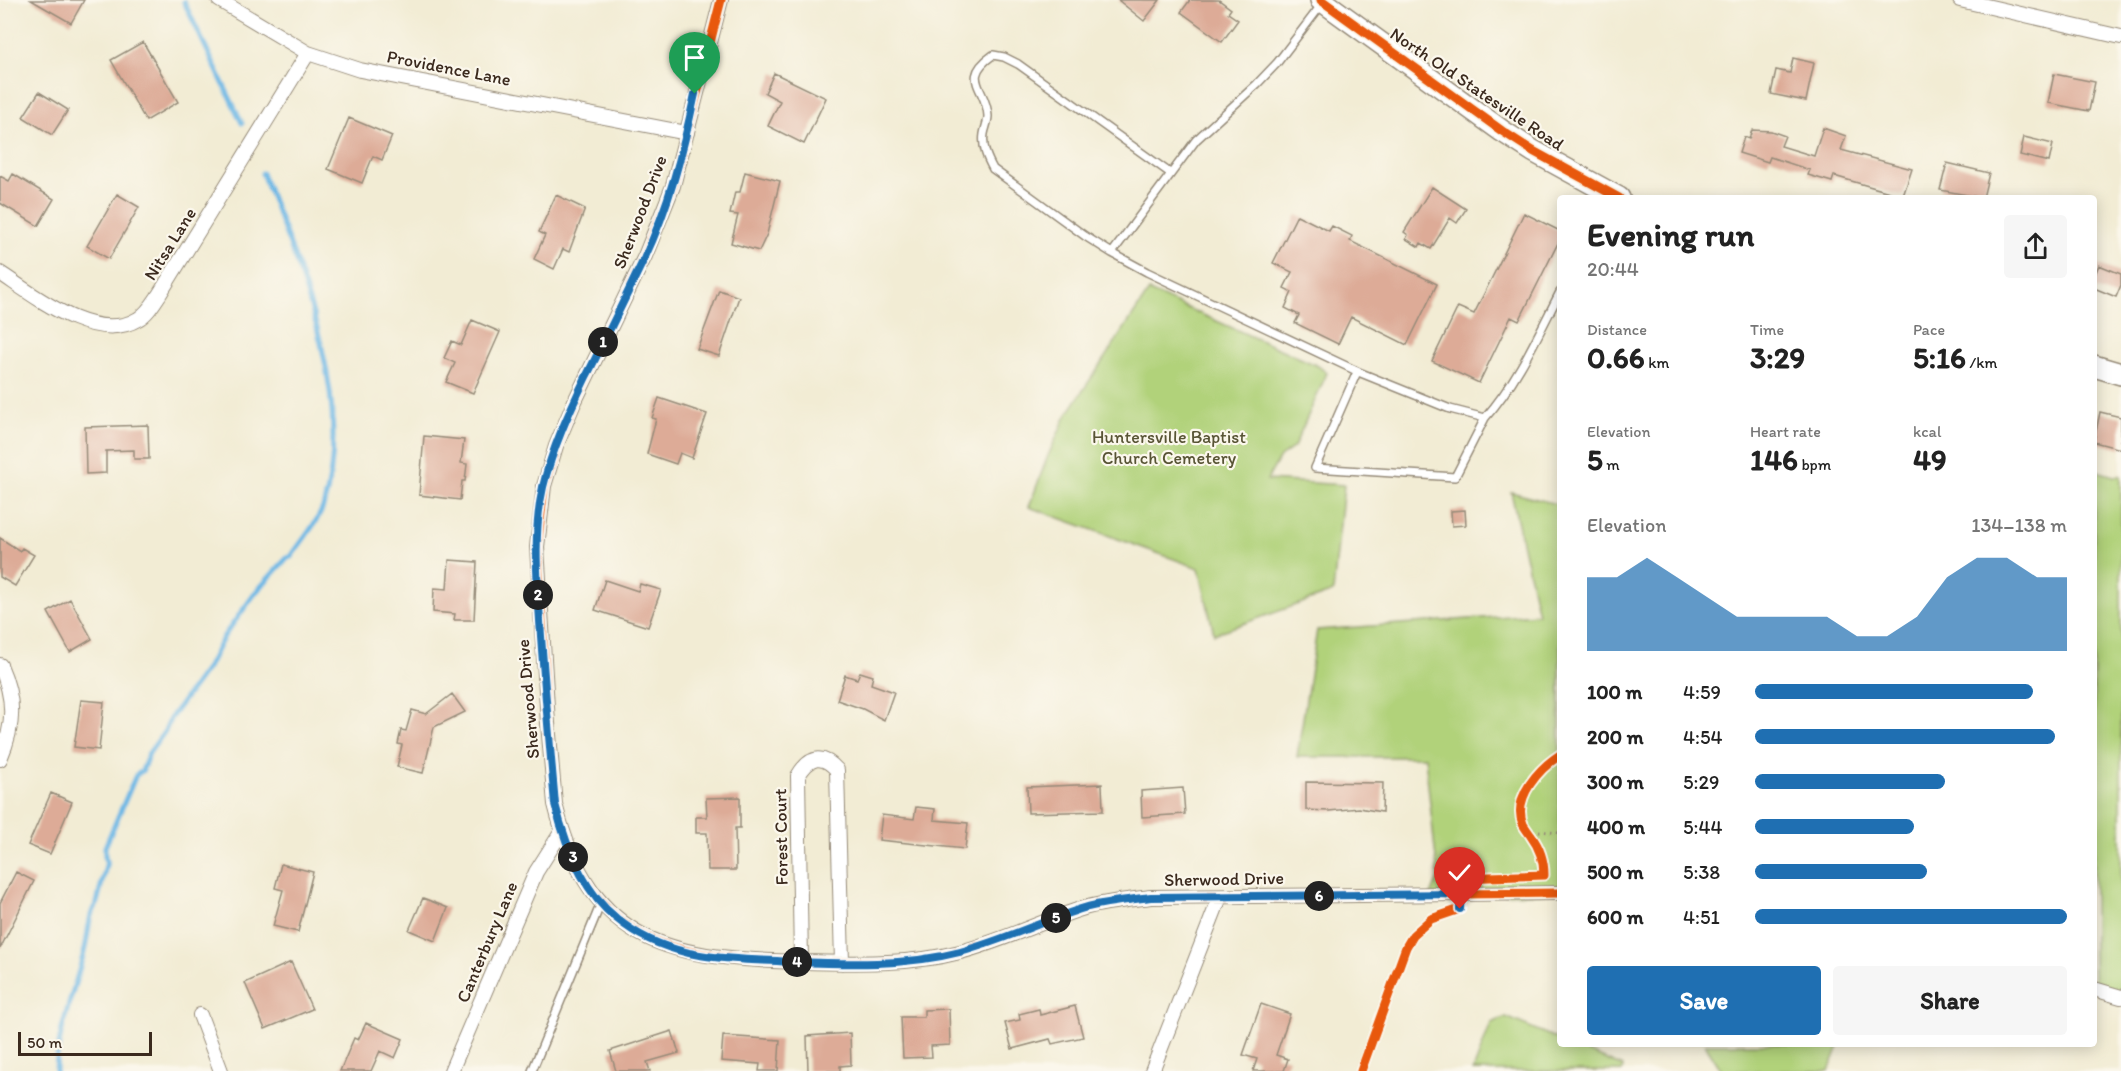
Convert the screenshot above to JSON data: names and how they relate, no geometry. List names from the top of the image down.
{
  "streets": {
    "main road": ["North Old Statesville Road"],
    "street": [
      "Providence Lane",
      "Sherwood Drive",
      "Nitsa Lane",
      "Forest Court",
      "Canterbury Lane"
    ]
  },
  "crossings": [
    ["Providence Lane", "Sherwood Drive"],
    ["Providence Lane", "Nitsa Lane"],
    ["Sherwood Drive", "Forest Court"],
    ["Sherwood Drive", "Canterbury Lane"]
  ],
  "parks": ["Huntersville Baptist Church Cemetery"],
  "scale_bar": "50 m",
  "page": {
    "heading": ["Evening run", "20:44"],
    "stats": [
      ["Distance", "0.66 km"],
      ["Time", "3:29"],
      ["Pace", "5:16 /km"],
      ["Elevation", "5 m"],
      ["Heart rate", "146 bpm"],
      ["kcal", "49"]
    ],
    "pins": [
      "1",
      "2",
      "3",
      "6",
      "5",
      "4"
    ],
    "chart": ["Elevation", "134–138 m"],
    "list": [
      {
        "name": "100 m",
        "note": "4:59"
      },
      {
        "name": "200 m",
        "note": "4:54"
      },
      {
        "name": "300 m",
        "note": "5:29"
      },
      {
        "name": "400 m",
        "note": "5:44"
      },
      {
        "name": "500 m",
        "note": "5:38"
      },
      {
        "name": "600 m",
        "note": "4:51"
      }
    ],
    "buttons": ["Save", "Share"],
    "scale": "50 m"
  }
}
